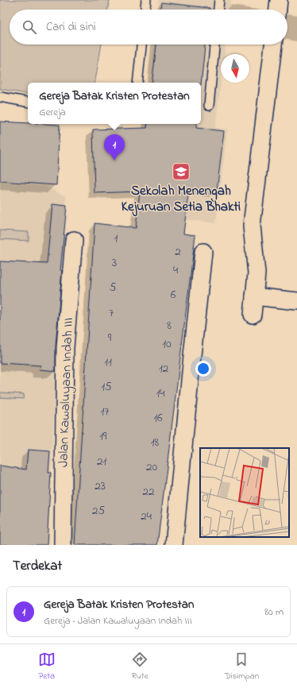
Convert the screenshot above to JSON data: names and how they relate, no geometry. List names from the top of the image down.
{
  "streets": {
    "street": ["Jalan Kawaluyaan Indah III"]
  },
  "places": {
    "school or university": ["Sekolah Menengah Kejuruan Setia Bhakti"]
  },
  "house_numbers": [
    "1",
    "2",
    "3",
    "4",
    "5",
    "6",
    "7",
    "8",
    "9",
    "10",
    "11",
    "12",
    "15",
    "14",
    "17",
    "16",
    "19",
    "18",
    "21",
    "20",
    "23",
    "22",
    "25",
    "24"
  ],
  "north": "bottom",
  "page": {
    "search": "Cari di sini",
    "popup": ["Gereja Batak Kristen Protestan", "Gereja"],
    "pins": "1",
    "heading": "Terdekat",
    "list": [
      {
        "mark": "1",
        "name": "Gereja Batak Kristen Protestan",
        "note": "Gereja · Jalan Kawaluyaan Indah III",
        "value": "80 m"
      }
    ],
    "nav": ["Peta", "Rute", "Disimpan"]
  }
}
